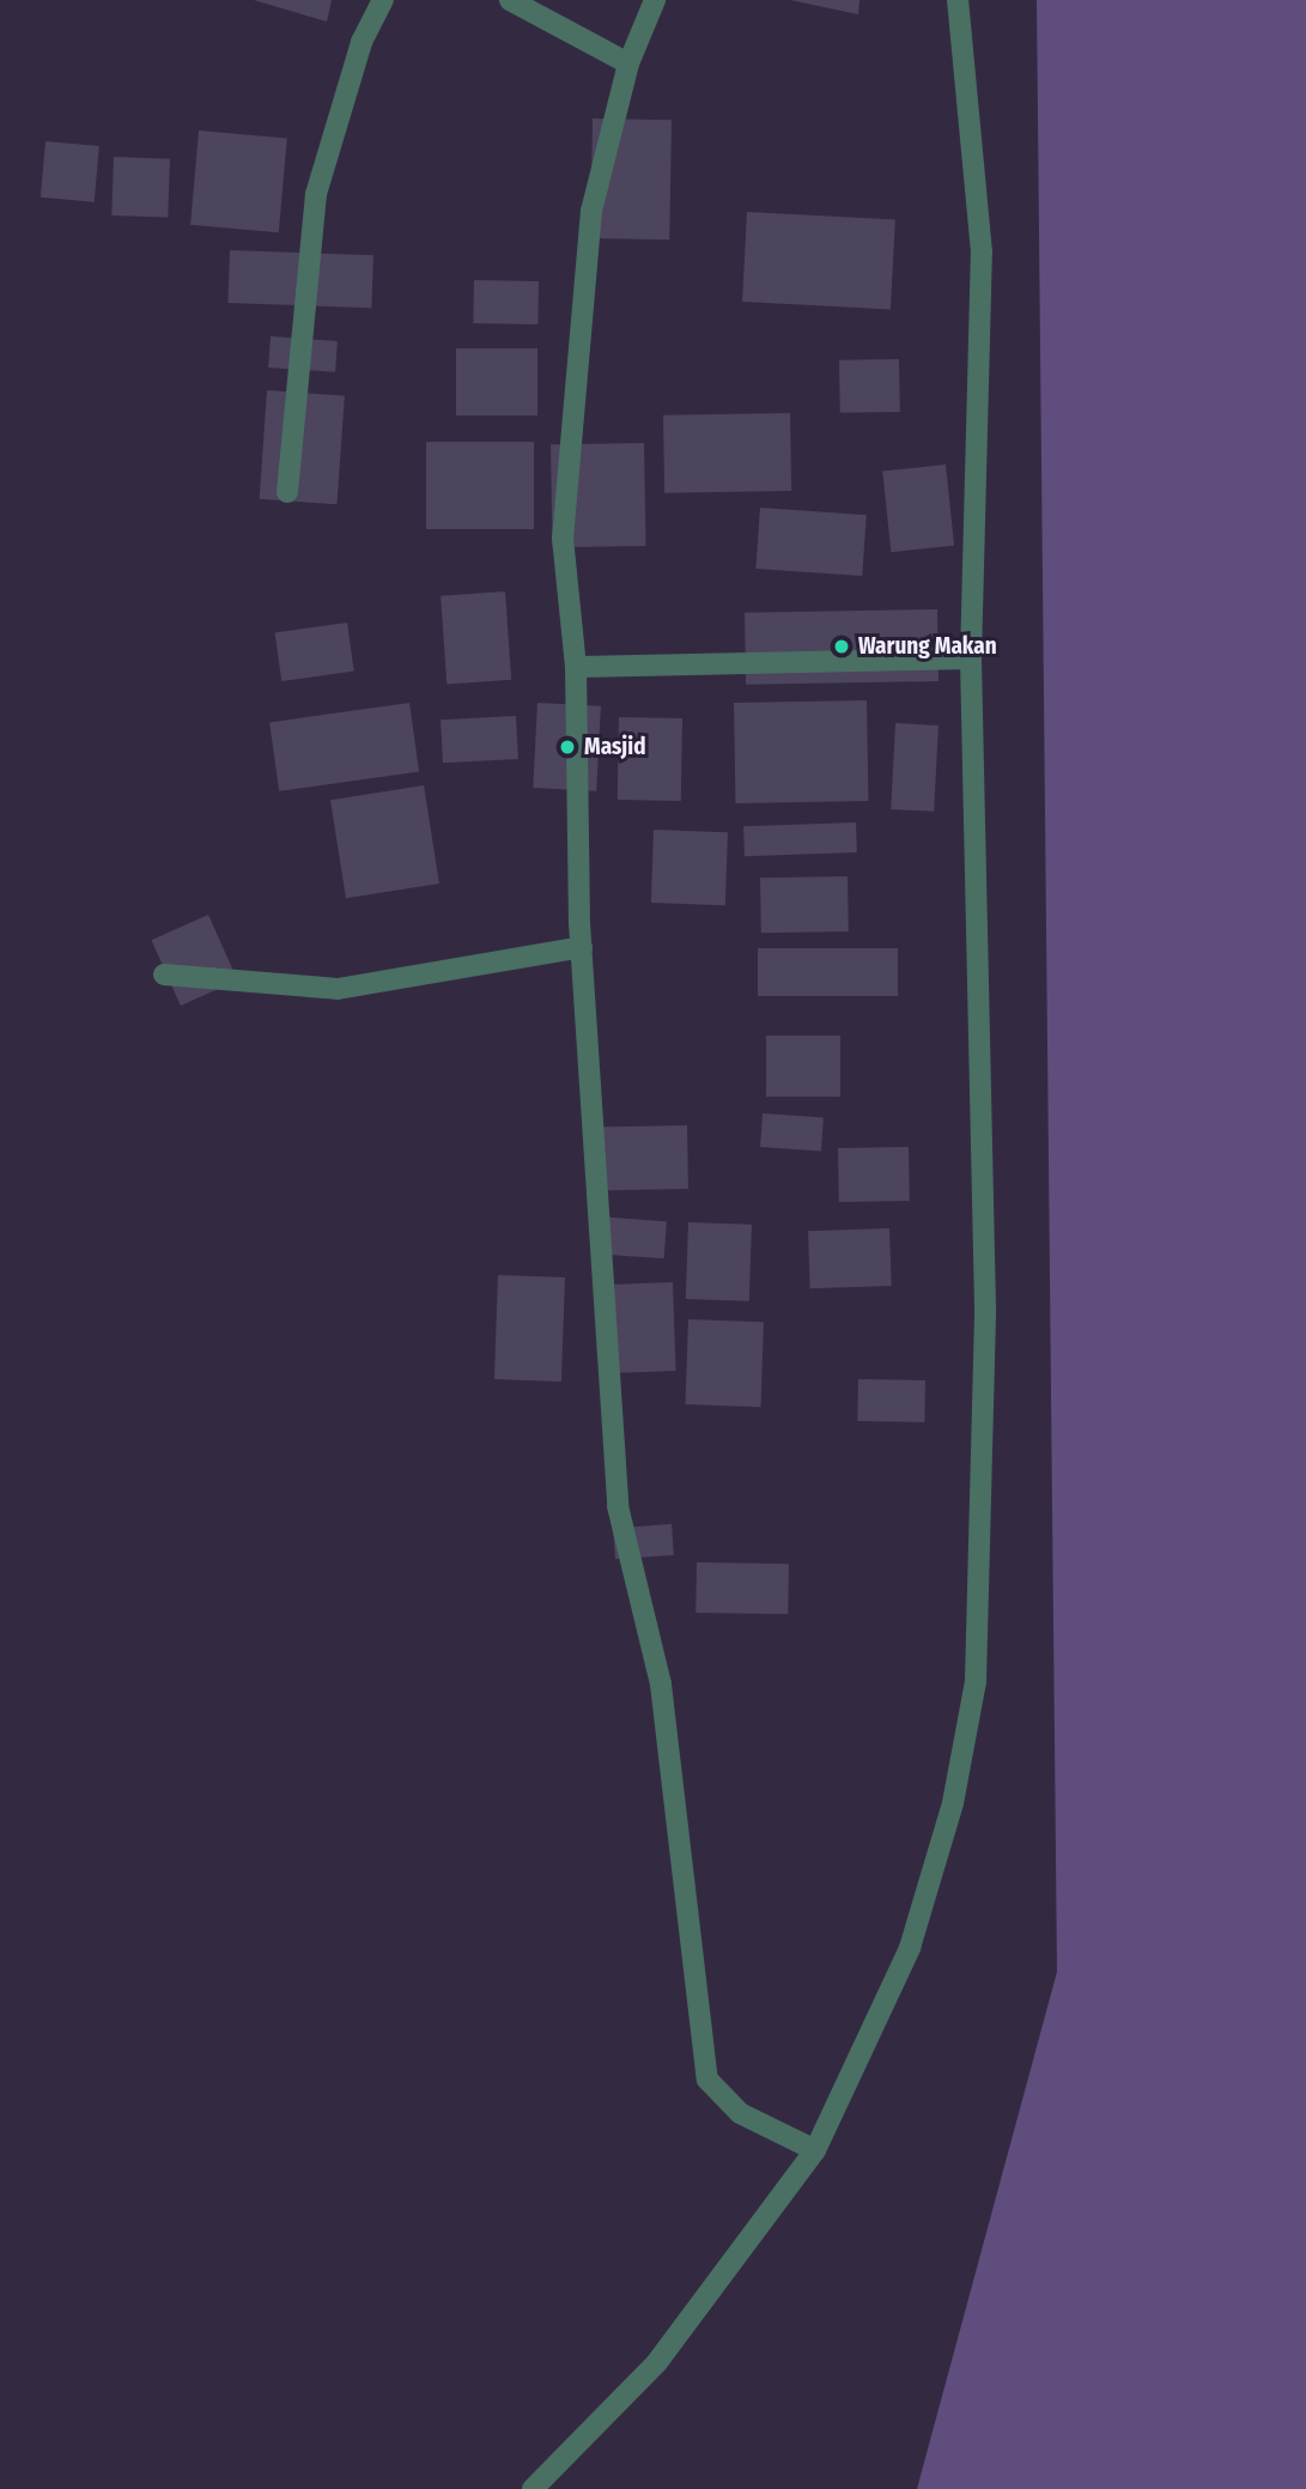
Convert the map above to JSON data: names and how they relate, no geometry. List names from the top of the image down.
{
  "places": ["Warung Makan", "Masjid"]
}
